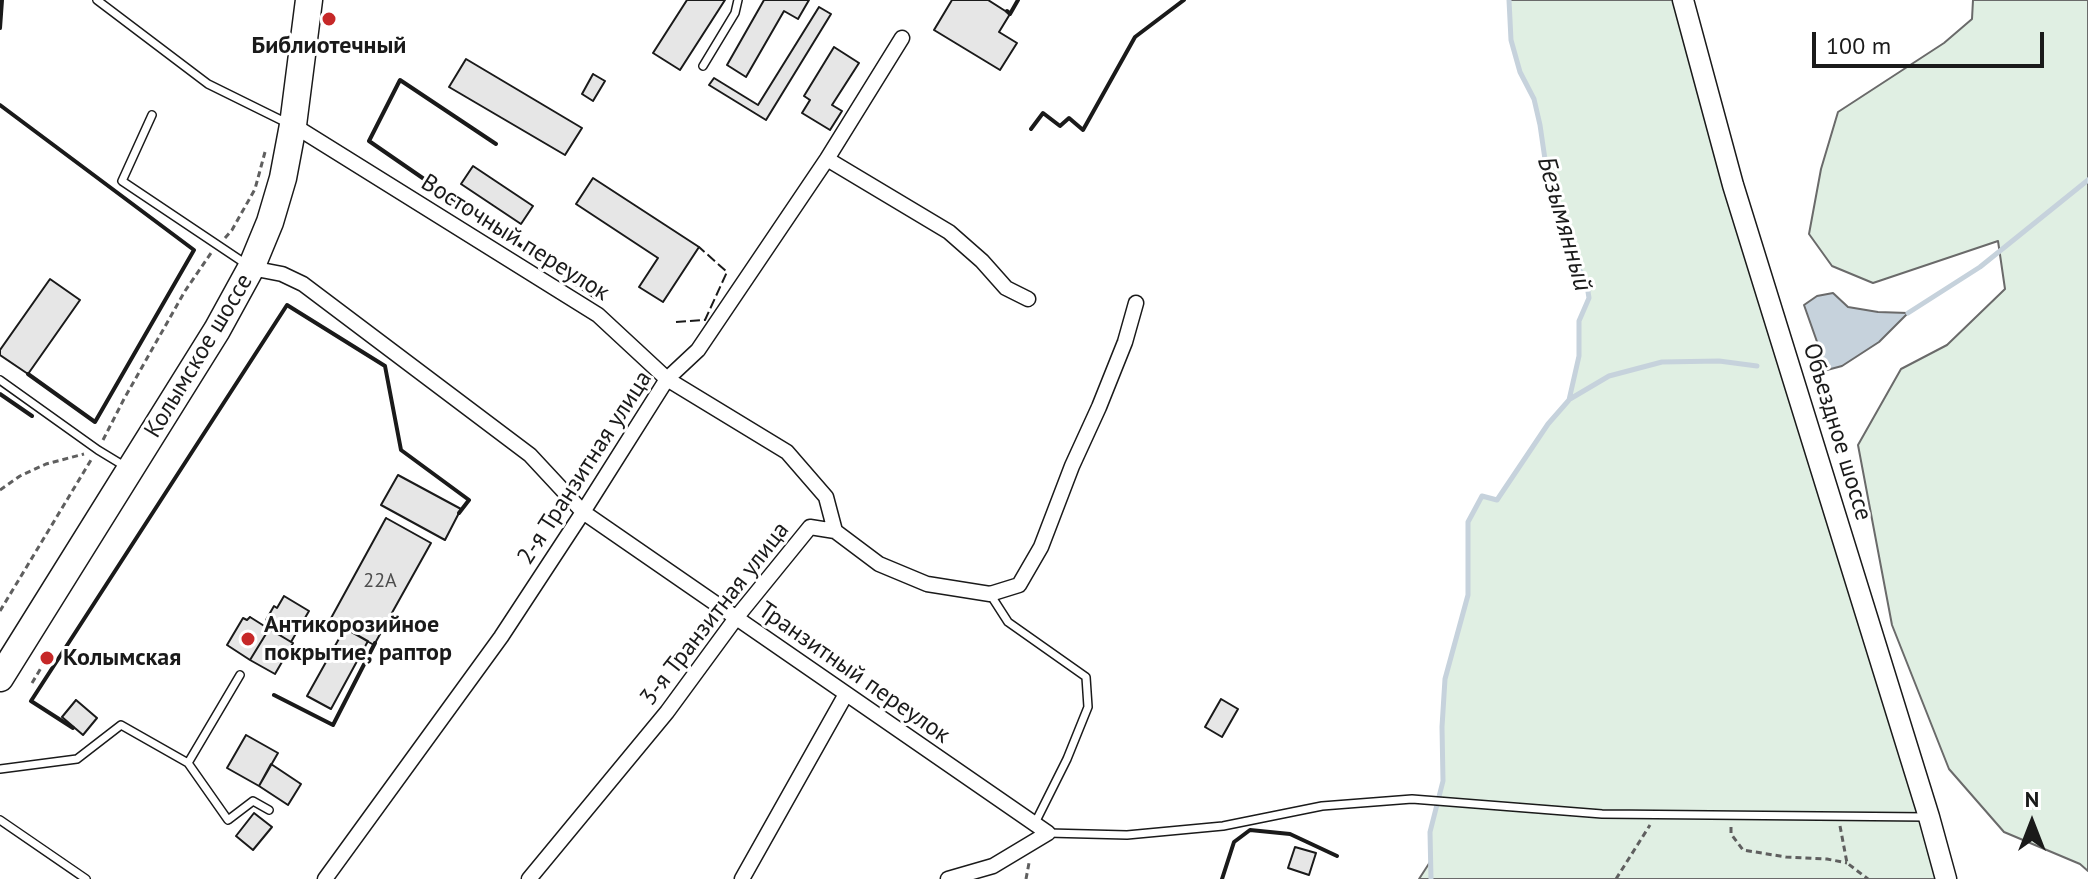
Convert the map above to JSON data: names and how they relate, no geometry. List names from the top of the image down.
{
  "streets": {
    "highway": ["Колымское шоссе"],
    "street": [
      "Восточный переулок",
      "Объездное шоссе",
      "2-я Транзитная улица",
      "3-я Транзитная улица",
      "Транзитный переулок"
    ]
  },
  "crossings": [
    ["Восточный переулок", "Колымское шоссе"],
    ["Восточный переулок", "2-я Транзитная улица"],
    ["Восточный переулок", "3-я Транзитная улица"],
    ["Колымское шоссе", "Транзитный переулок"],
    ["2-я Транзитная улица", "Транзитный переулок"],
    ["3-я Транзитная улица", "Транзитный переулок"]
  ],
  "water": ["Безымянный"],
  "places": ["Библиотечный", "Антикорозийное покрытие, раптор", "Колымская"],
  "house_numbers": ["22А"],
  "scale_bar": "100 m",
  "north": "top"
}
